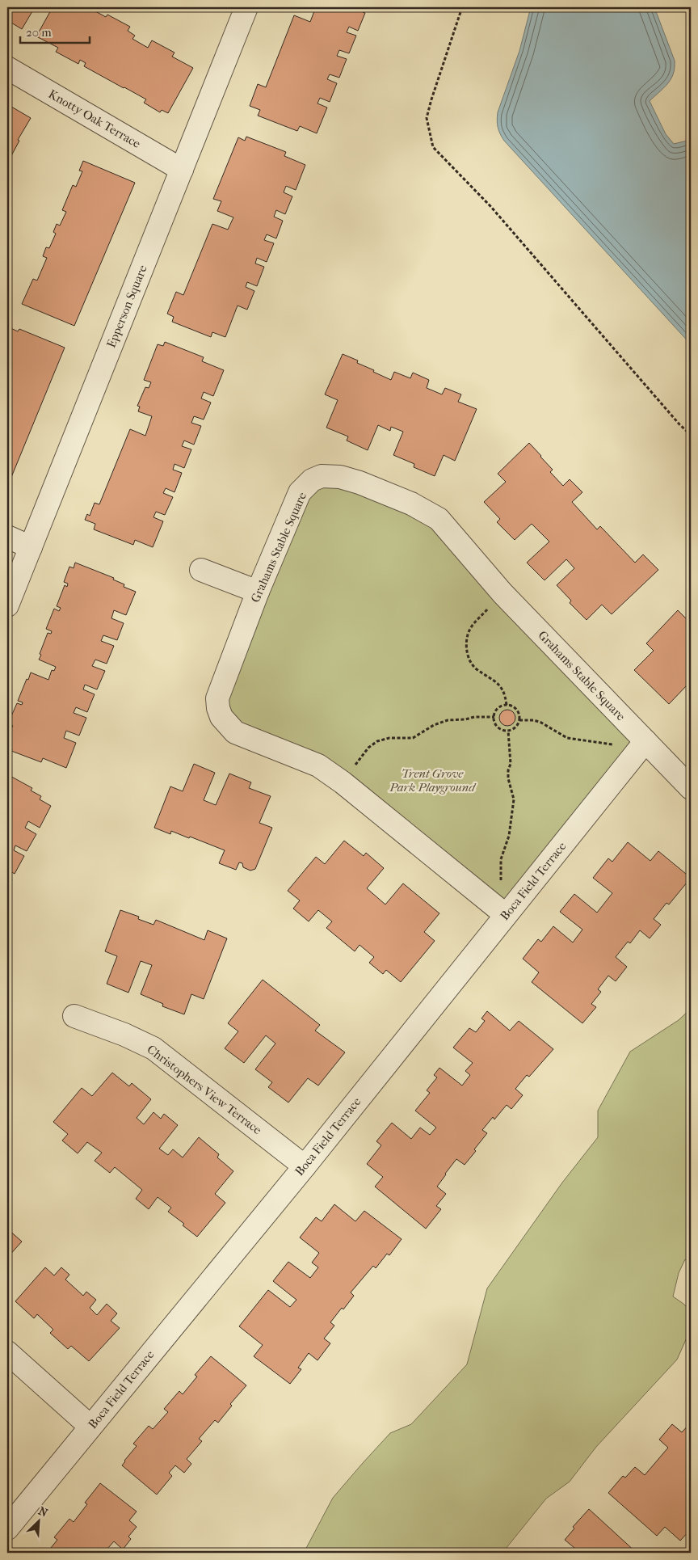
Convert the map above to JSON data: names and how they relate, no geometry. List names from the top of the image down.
{
  "streets": {
    "street": [
      "Knotty Oak Terrace",
      "Epperson Square",
      "Grahams Stable Square",
      "Boca Field Terrace",
      "Christophers View Terrace"
    ]
  },
  "crossings": [
    ["Knotty Oak Terrace", "Epperson Square"],
    ["Grahams Stable Square", "Boca Field Terrace"],
    ["Boca Field Terrace", "Christophers View Terrace"]
  ],
  "parks": ["Trent Grove Park Playground"],
  "scale_bar": "20 m",
  "north": "top right"
}
